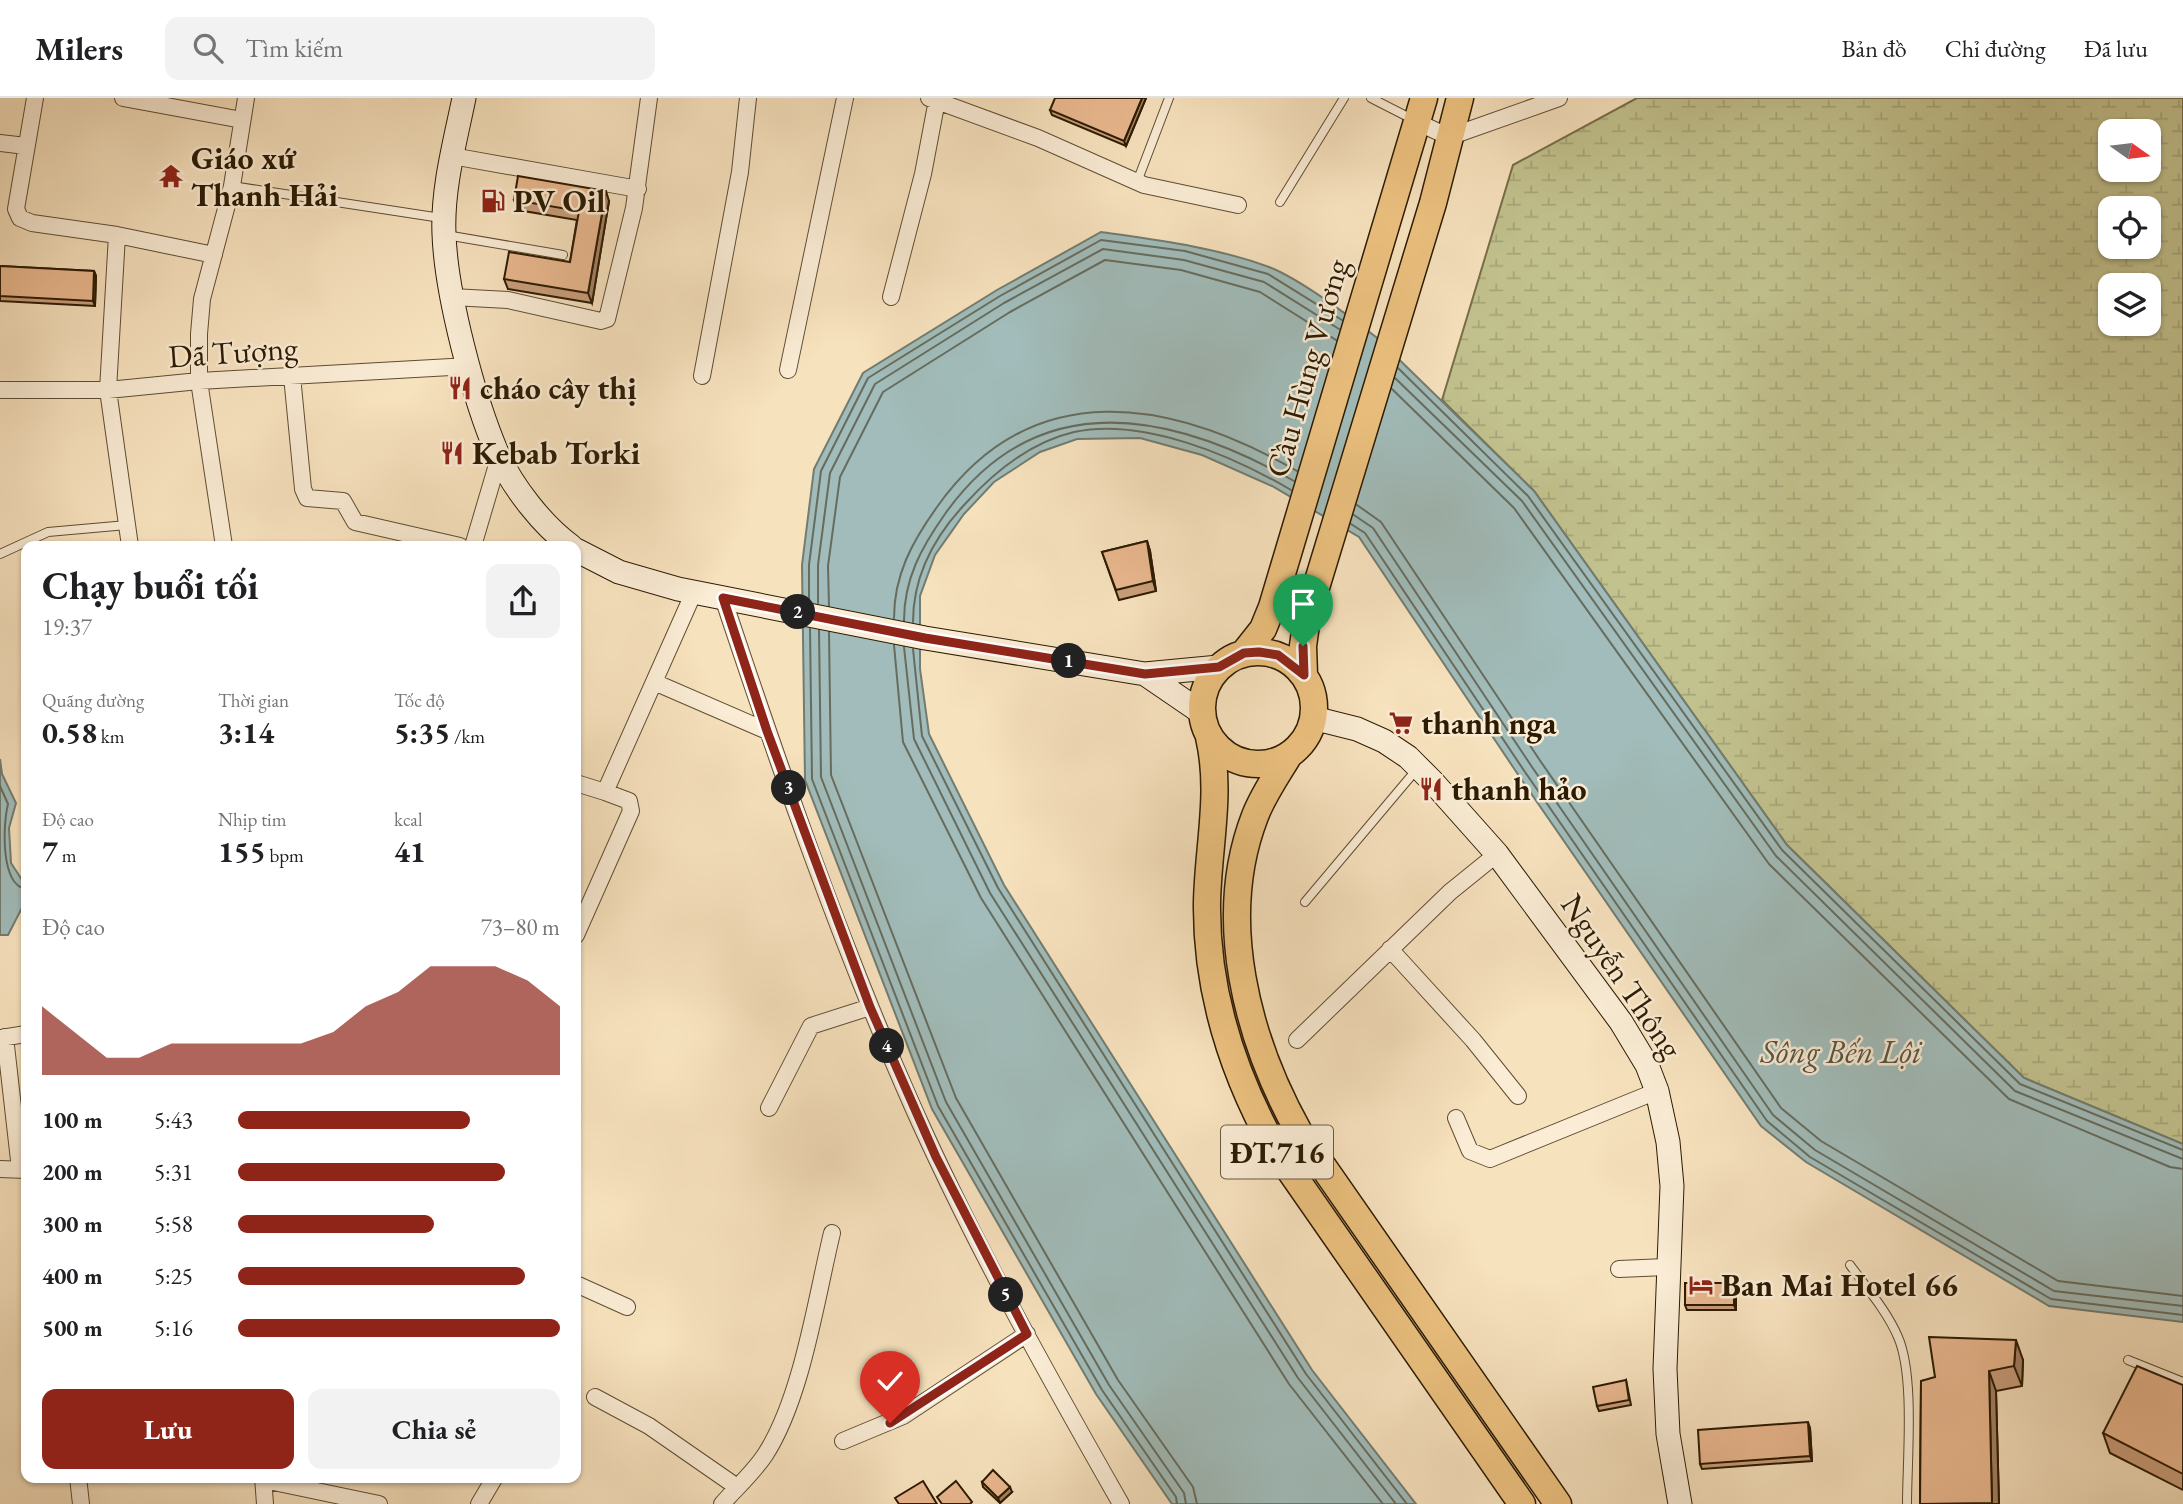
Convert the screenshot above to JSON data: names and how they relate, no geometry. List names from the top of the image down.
{
  "streets": {
    "main road": ["Cầu Hùng Vương", "Nguyễn Thông", "ĐT.716"],
    "street": ["Dã Tượng"]
  },
  "crossings": [
    ["Cầu Hùng Vương", "Nguyễn Thông"],
    ["Cầu Hùng Vương", "ĐT.716"],
    ["Nguyễn Thông", "ĐT.716"]
  ],
  "water": ["Sông Bến Lội"],
  "places": {
    "temple": ["Giáo xứ Thanh Hải"],
    "fuel station": ["PV Oil"],
    "restaurant": ["cháo cây thị", "Kebab Torki", "thanh hảo"],
    "supermarket": ["thanh nga"],
    "hotel": ["Ban Mai Hotel 66"]
  },
  "north": "right",
  "page": {
    "header": "Milers",
    "search": "Tìm kiếm",
    "nav": ["Bản đồ", "Chỉ đường", "Đã lưu"],
    "heading": ["Chạy buổi tối", "19:37"],
    "pins": [
      "2",
      "1",
      "3",
      "4",
      "5"
    ],
    "stats": [
      ["Quãng đường", "0.58 km"],
      ["Thời gian", "3:14"],
      ["Tốc độ", "5:35 /km"],
      ["Độ cao", "7 m"],
      ["Nhịp tim", "155 bpm"],
      ["kcal", "41"]
    ],
    "chart": ["Độ cao", "73–80 m"],
    "list": [
      {
        "name": "100 m",
        "note": "5:43"
      },
      {
        "name": "200 m",
        "note": "5:31"
      },
      {
        "name": "300 m",
        "note": "5:58"
      },
      {
        "name": "400 m",
        "note": "5:25"
      },
      {
        "name": "500 m",
        "note": "5:16"
      }
    ],
    "buttons": ["Lưu", "Chia sẻ"]
  }
}
